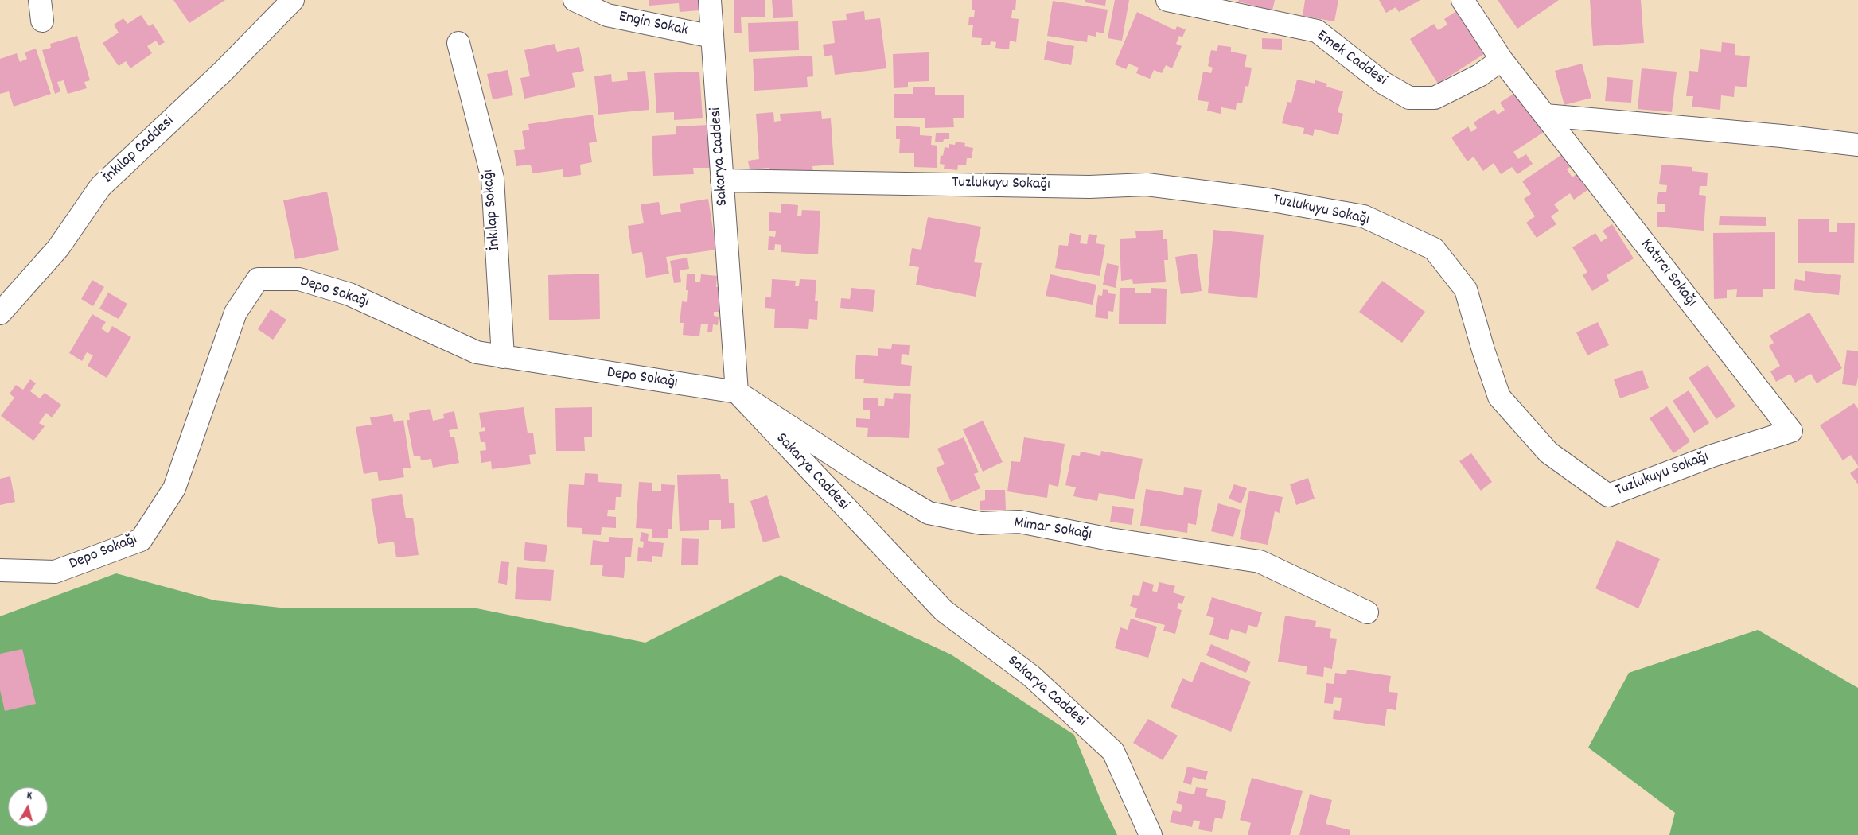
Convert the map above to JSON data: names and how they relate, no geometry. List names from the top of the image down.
{
  "streets": {
    "street": [
      "Engin Sokak",
      "Emek Caddesi",
      "İnkılap Caddesi",
      "Sakarya Caddesi",
      "Tuzlukuyu Sokağı",
      "İnkılap Sokağı",
      "Katırcı Sokağı",
      "Depo Sokağı",
      "Mimar Sokağı"
    ]
  },
  "crossings": [
    ["Engin Sokak", "Sakarya Caddesi"],
    ["Emek Caddesi", "Katırcı Sokağı"],
    ["Sakarya Caddesi", "Tuzlukuyu Sokağı"],
    ["Sakarya Caddesi", "Depo Sokağı"],
    ["Sakarya Caddesi", "Mimar Sokağı"],
    ["Tuzlukuyu Sokağı", "Katırcı Sokağı"],
    ["İnkılap Sokağı", "Depo Sokağı"],
    ["Depo Sokağı", "Mimar Sokağı"]
  ],
  "north": "top"
}
